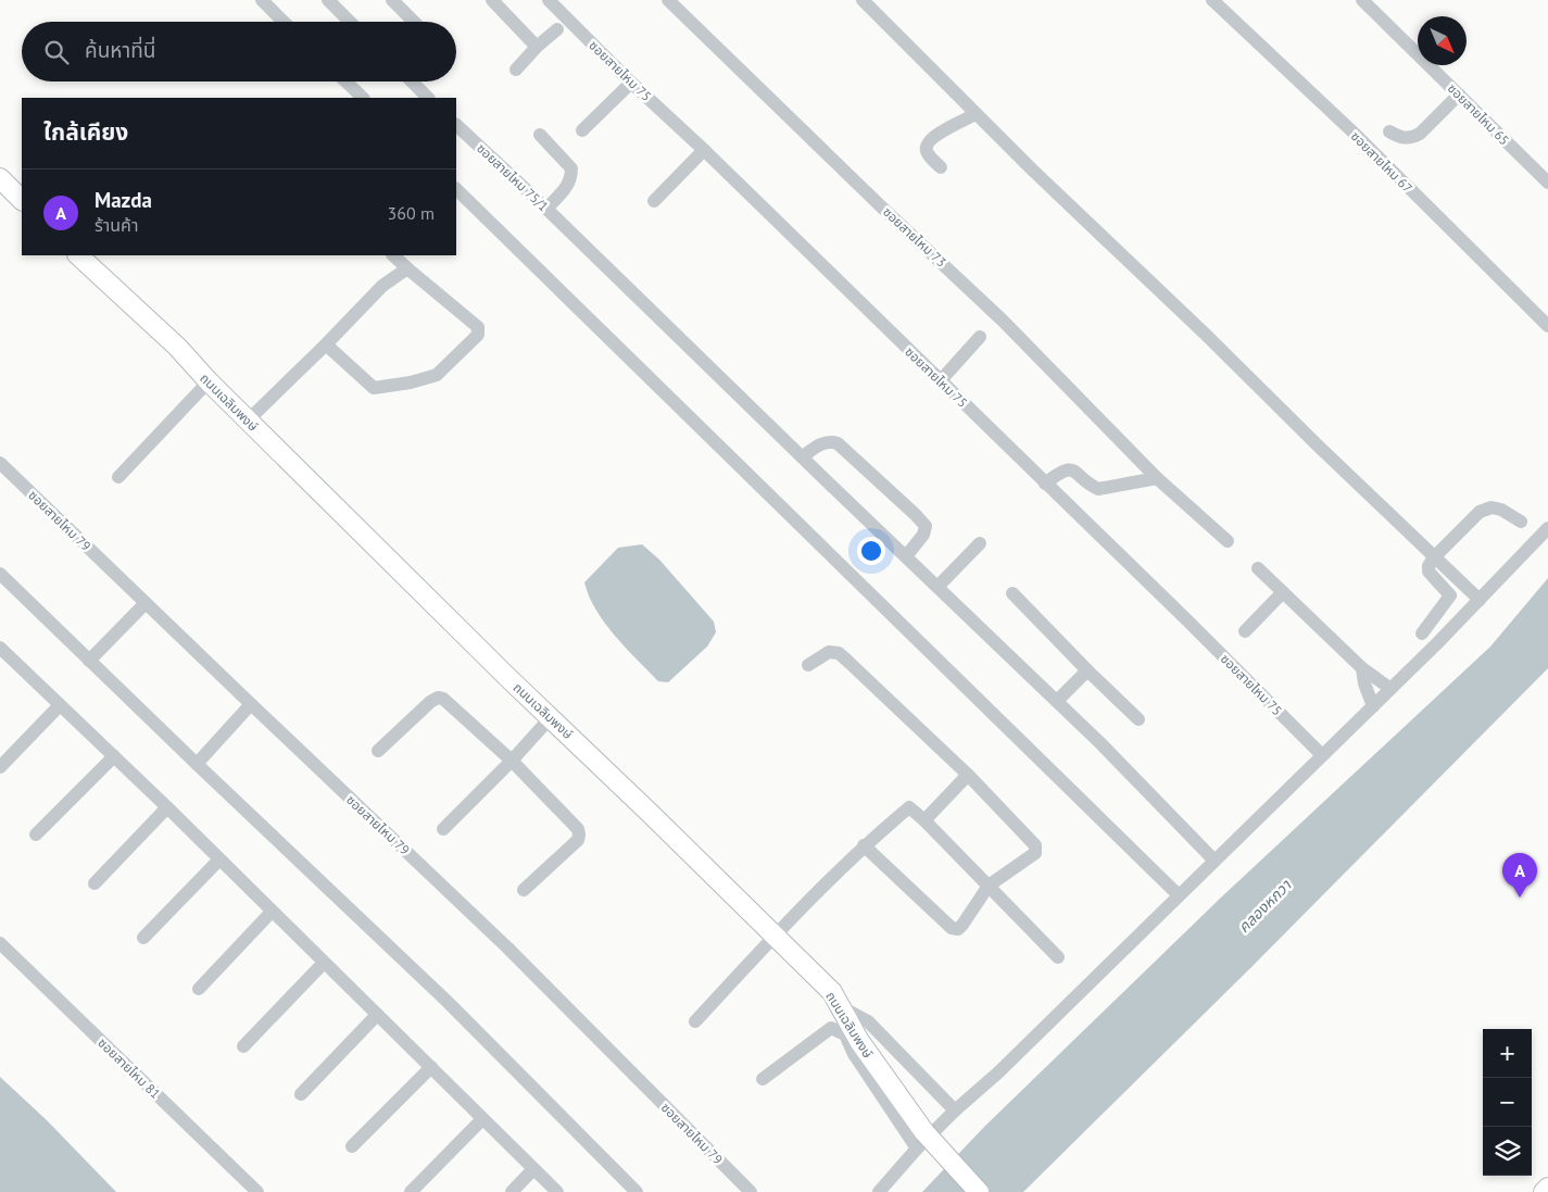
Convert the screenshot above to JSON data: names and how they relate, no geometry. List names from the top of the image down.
{
  "streets": {
    "main road": ["ถนนเฉลิมพงษ์"],
    "street": [
      "ซอยสายไหม 75",
      "ซอยสายไหม 65",
      "ซอยสายไหม 67",
      "ซอยสายไหม 75/1",
      "ซอยสายไหม 73",
      "ซอยสายไหม 79",
      "ซอยสายไหม 81"
    ]
  },
  "water": ["คลองหกวา"],
  "north": "bottom right",
  "page": {
    "search": "ค้นหาที่นี่",
    "heading": "ใกล้เคียง",
    "list": [
      {
        "mark": "A",
        "name": "Mazda",
        "note": "ร้านค้า",
        "value": "360 m"
      }
    ],
    "pins": "A",
    "map_buttons": ["+", "−"]
  }
}
